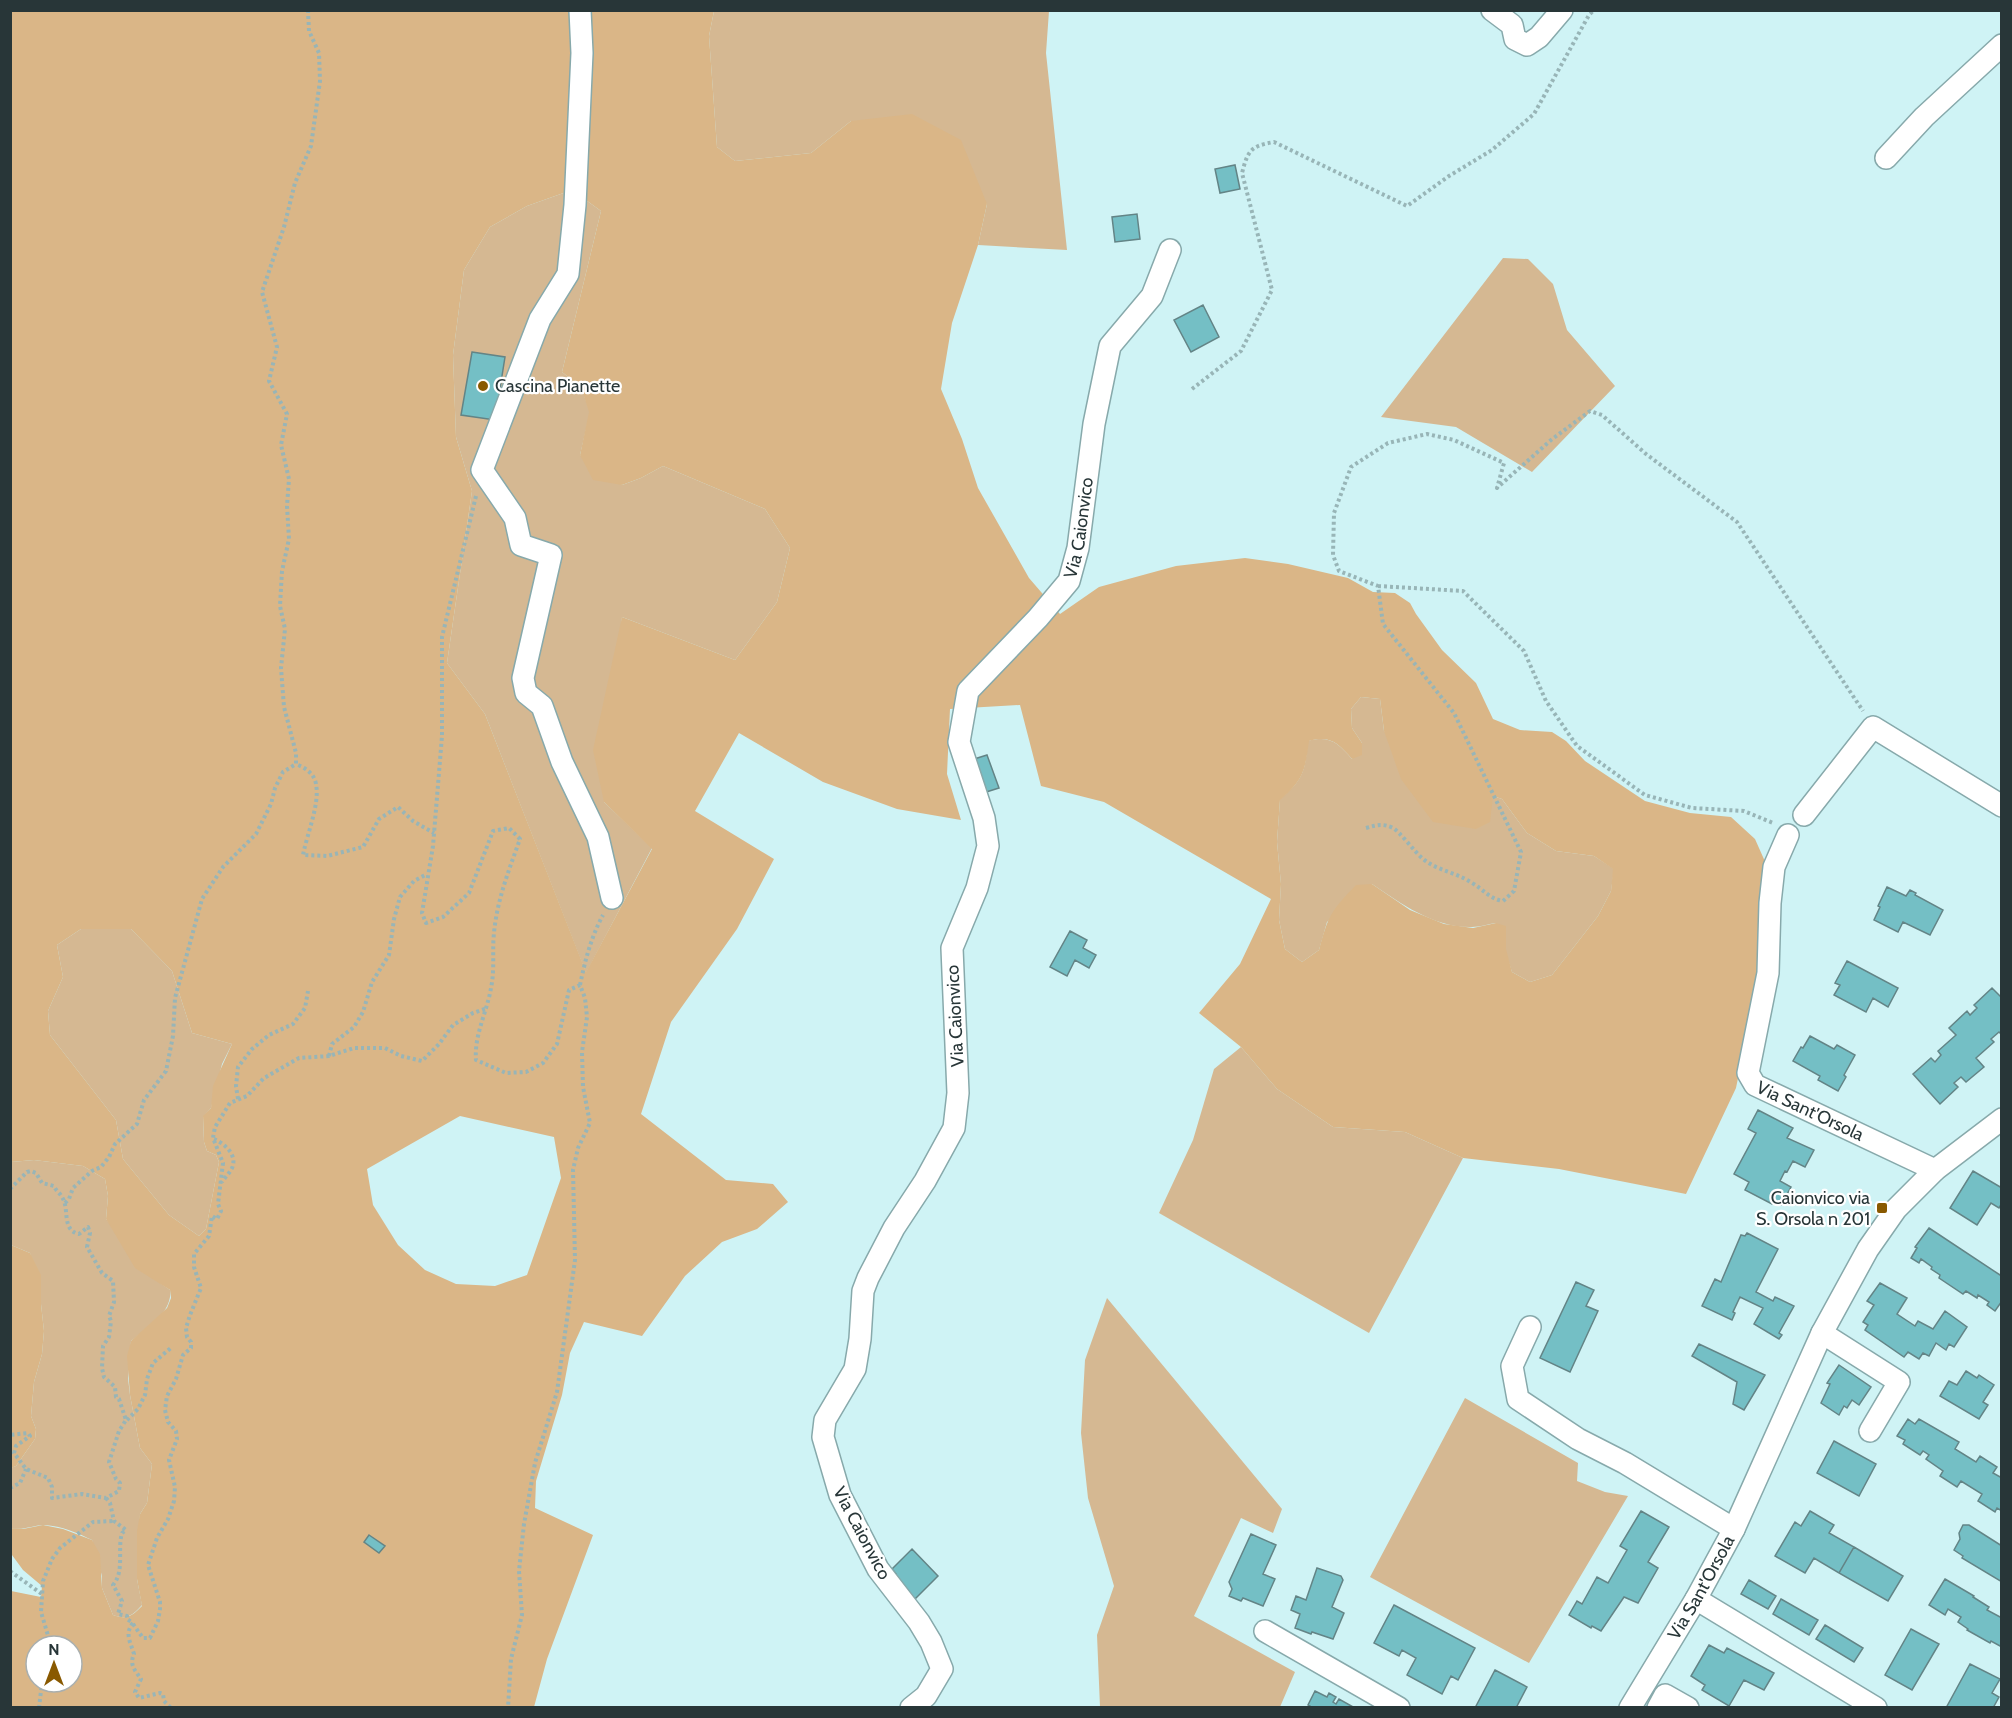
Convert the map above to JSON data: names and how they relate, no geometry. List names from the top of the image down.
{
  "streets": {
    "street": ["Via Caionvico", "Via Sant'Orsola"]
  },
  "places": {
    "other": ["Cascina Pianette"],
    "transit": ["Caionvico via S. Orsola n 201"]
  },
  "north": "top"
}
